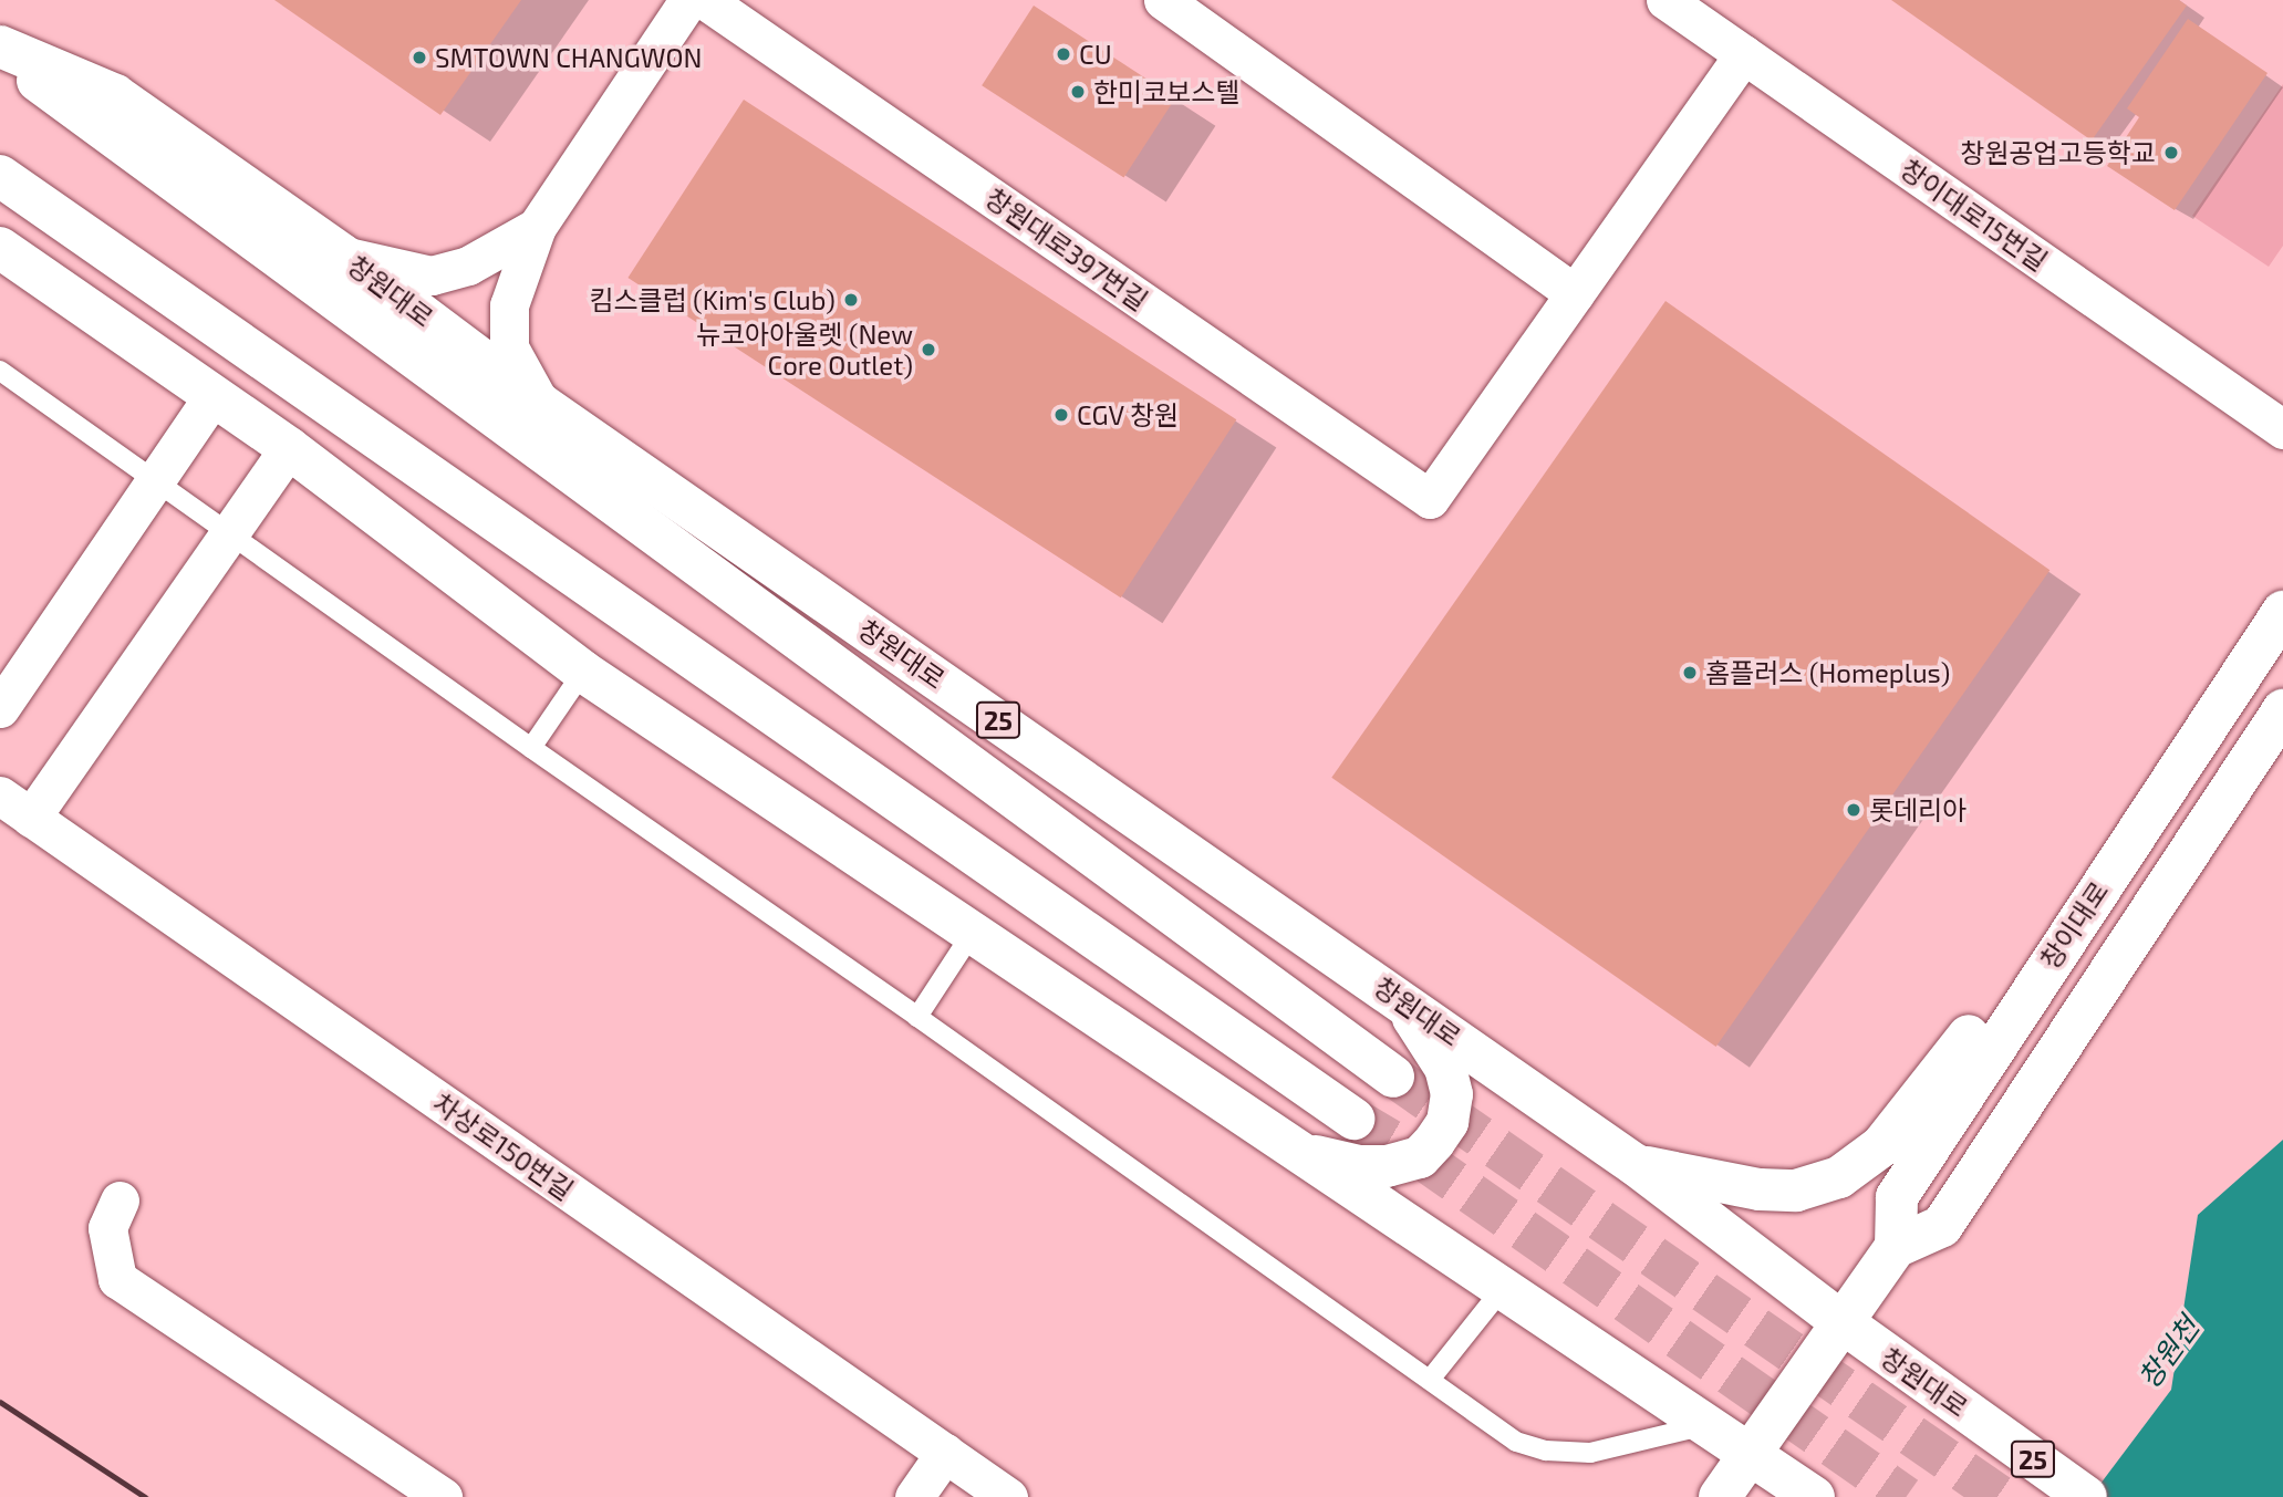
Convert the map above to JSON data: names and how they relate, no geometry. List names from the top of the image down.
{
  "streets": {
    "main road": ["창원대로", "25", "창이대로"],
    "street": ["창이대로15번길", "창원대로397번길", "차상로150번길"]
  },
  "water": ["창원천"],
  "places": [
    "CU",
    "SMTOWN CHANGWON",
    "한미코보스텔",
    "창원공업고등학교",
    "킴스클럽 (Kim's Club)",
    "뉴코아아울렛 (New Core Outlet)",
    "CGV 창원",
    "홈플러스 (Homeplus)",
    "롯데리아"
  ]
}
